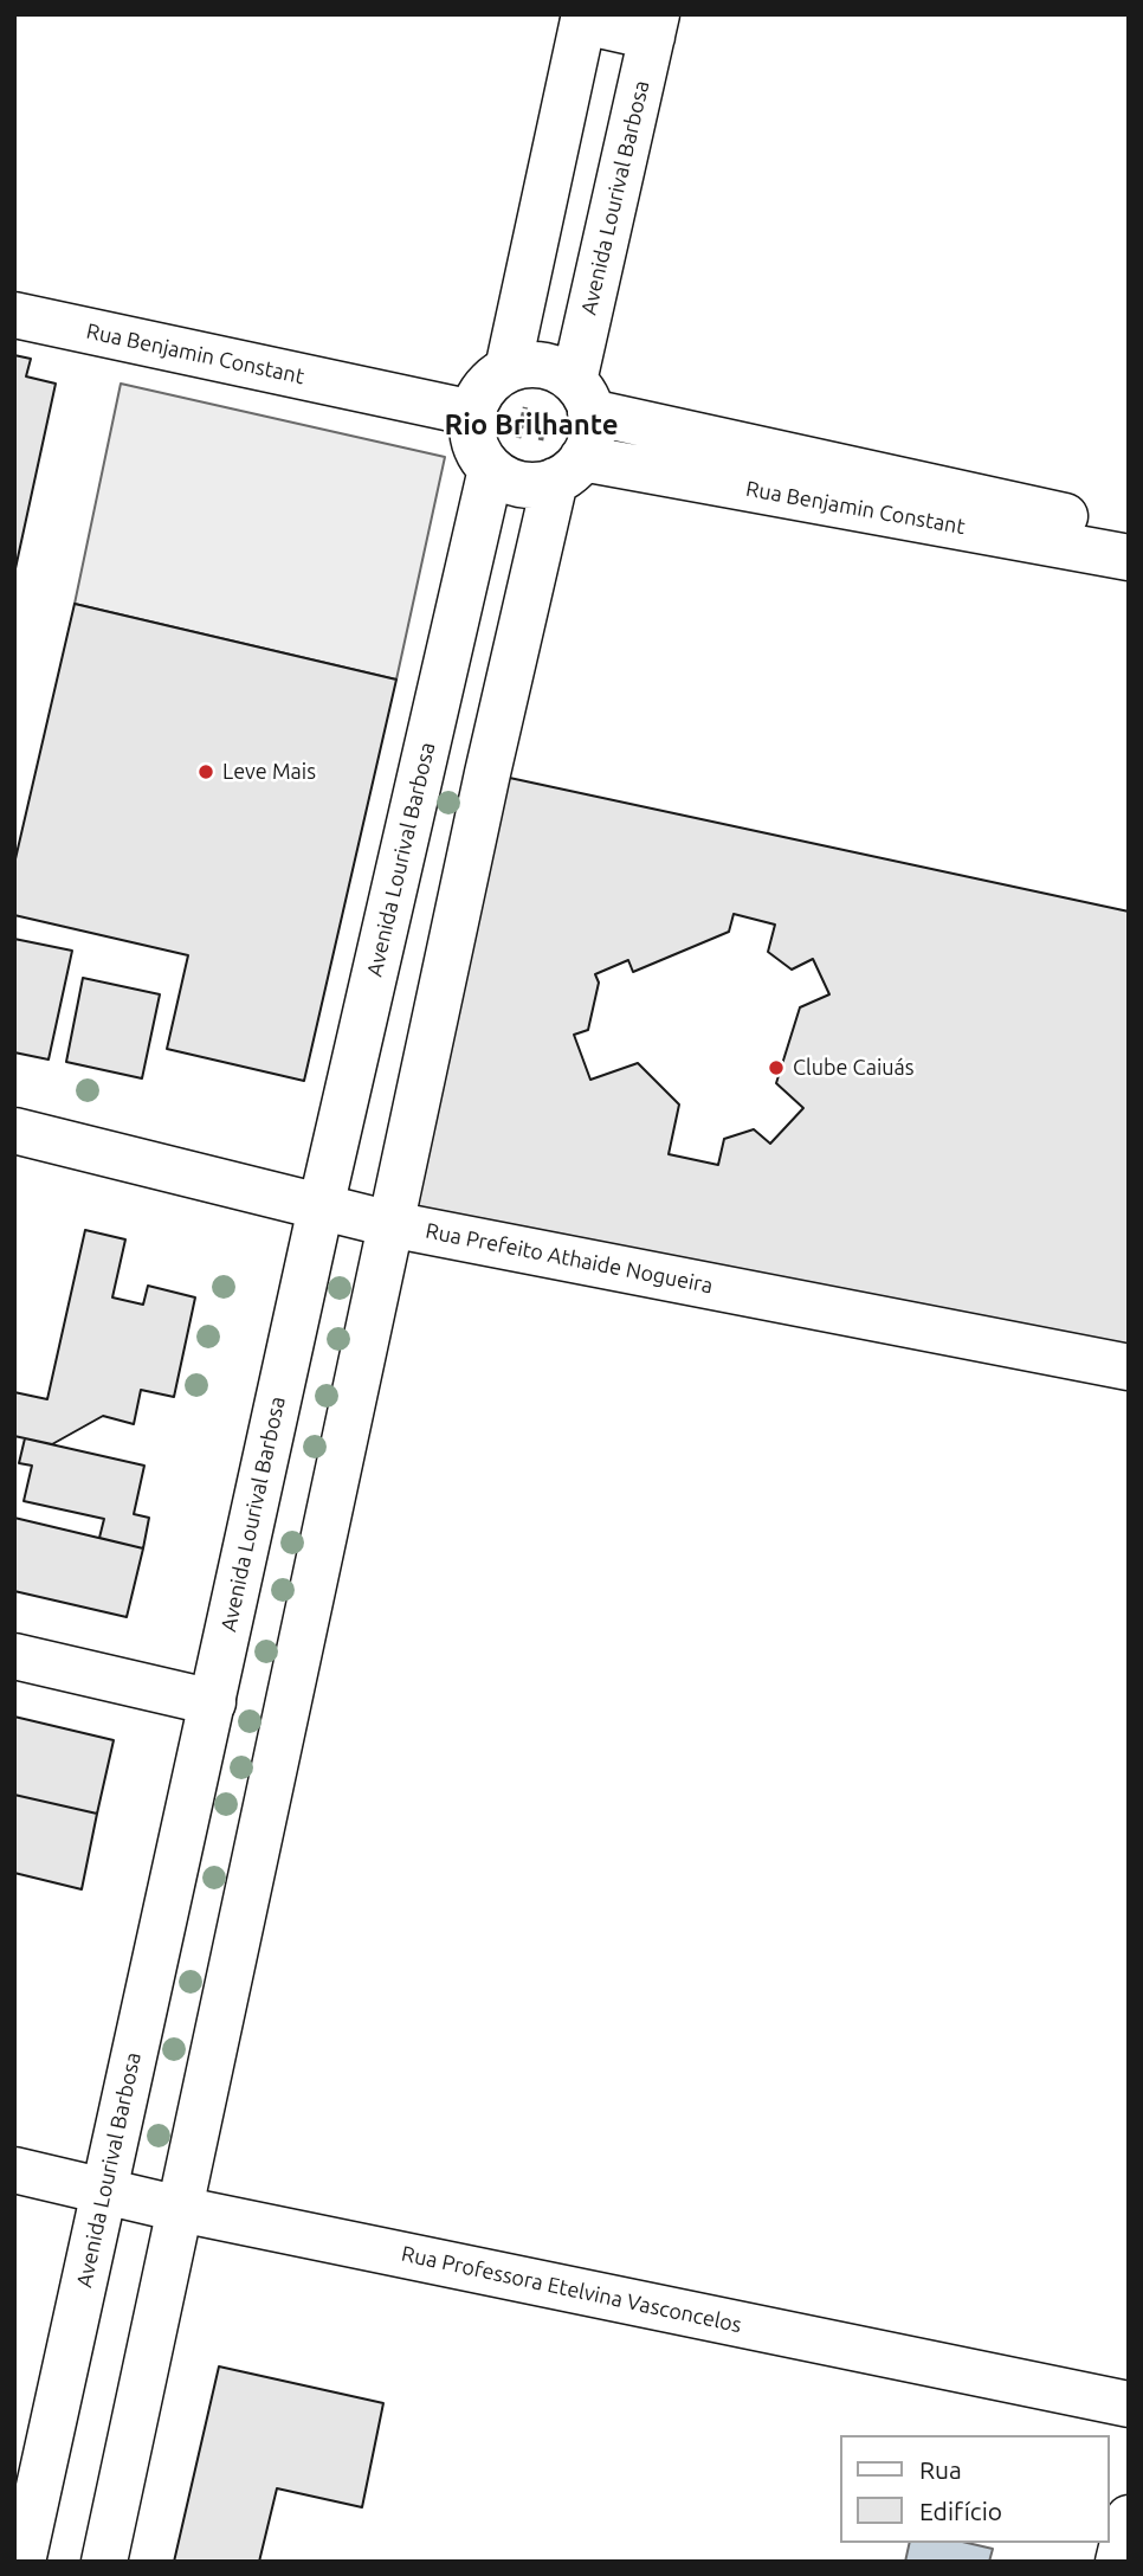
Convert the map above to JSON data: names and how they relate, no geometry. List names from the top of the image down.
{
  "streets": {
    "main road": [
      "Avenida Lourival Barbosa",
      "Rua Benjamin Constant",
      "Rua Prefeito Athaide Nogueira",
      "Rua Professora Etelvina Vasconcelos"
    ]
  },
  "crossings": [
    ["Avenida Lourival Barbosa", "Rua Benjamin Constant"],
    ["Avenida Lourival Barbosa", "Rua Prefeito Athaide Nogueira"],
    ["Avenida Lourival Barbosa", "Rua Professora Etelvina Vasconcelos"]
  ],
  "districts": ["Rio Brilhante"],
  "places": ["Leve Mais", "Clube Caiuás"],
  "legend": ["Rua", "Edifício"]
}
